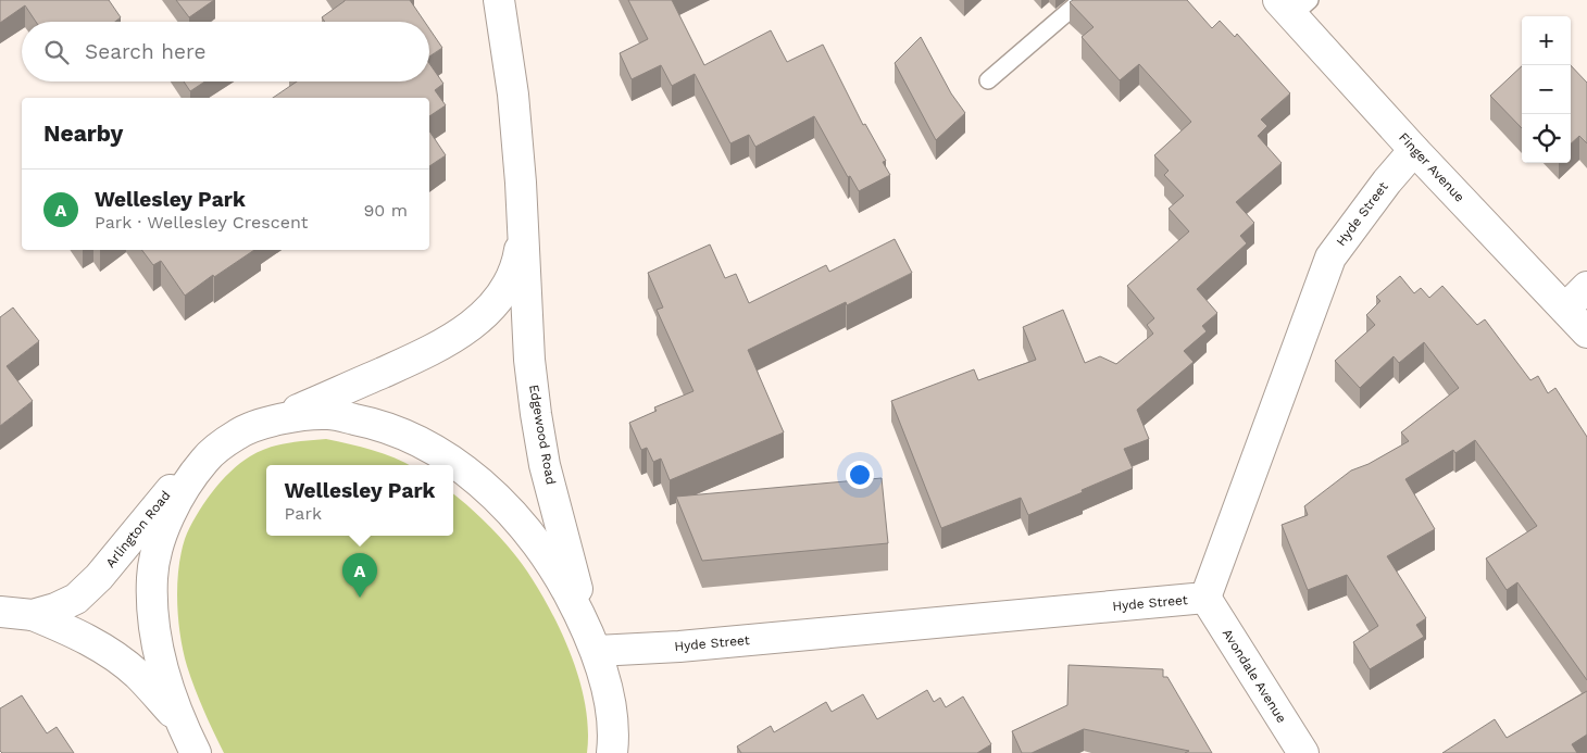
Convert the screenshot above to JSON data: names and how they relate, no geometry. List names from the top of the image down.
{
  "streets": {
    "street": [
      "Finger Avenue",
      "Hyde Street",
      "Edgewood Road",
      "Arlington Road",
      "Avondale Avenue"
    ]
  },
  "crossings": [
    ["Finger Avenue", "Hyde Street"],
    ["Hyde Street", "Edgewood Road"],
    ["Hyde Street", "Avondale Avenue"]
  ],
  "page": {
    "map_buttons": ["+", "−"],
    "search": "Search here",
    "heading": "Nearby",
    "list": [
      {
        "mark": "A",
        "name": "Wellesley Park",
        "note": "Park · Wellesley Crescent",
        "value": "90 m"
      }
    ],
    "popup": ["Wellesley Park", "Park"],
    "pins": "A"
  }
}
